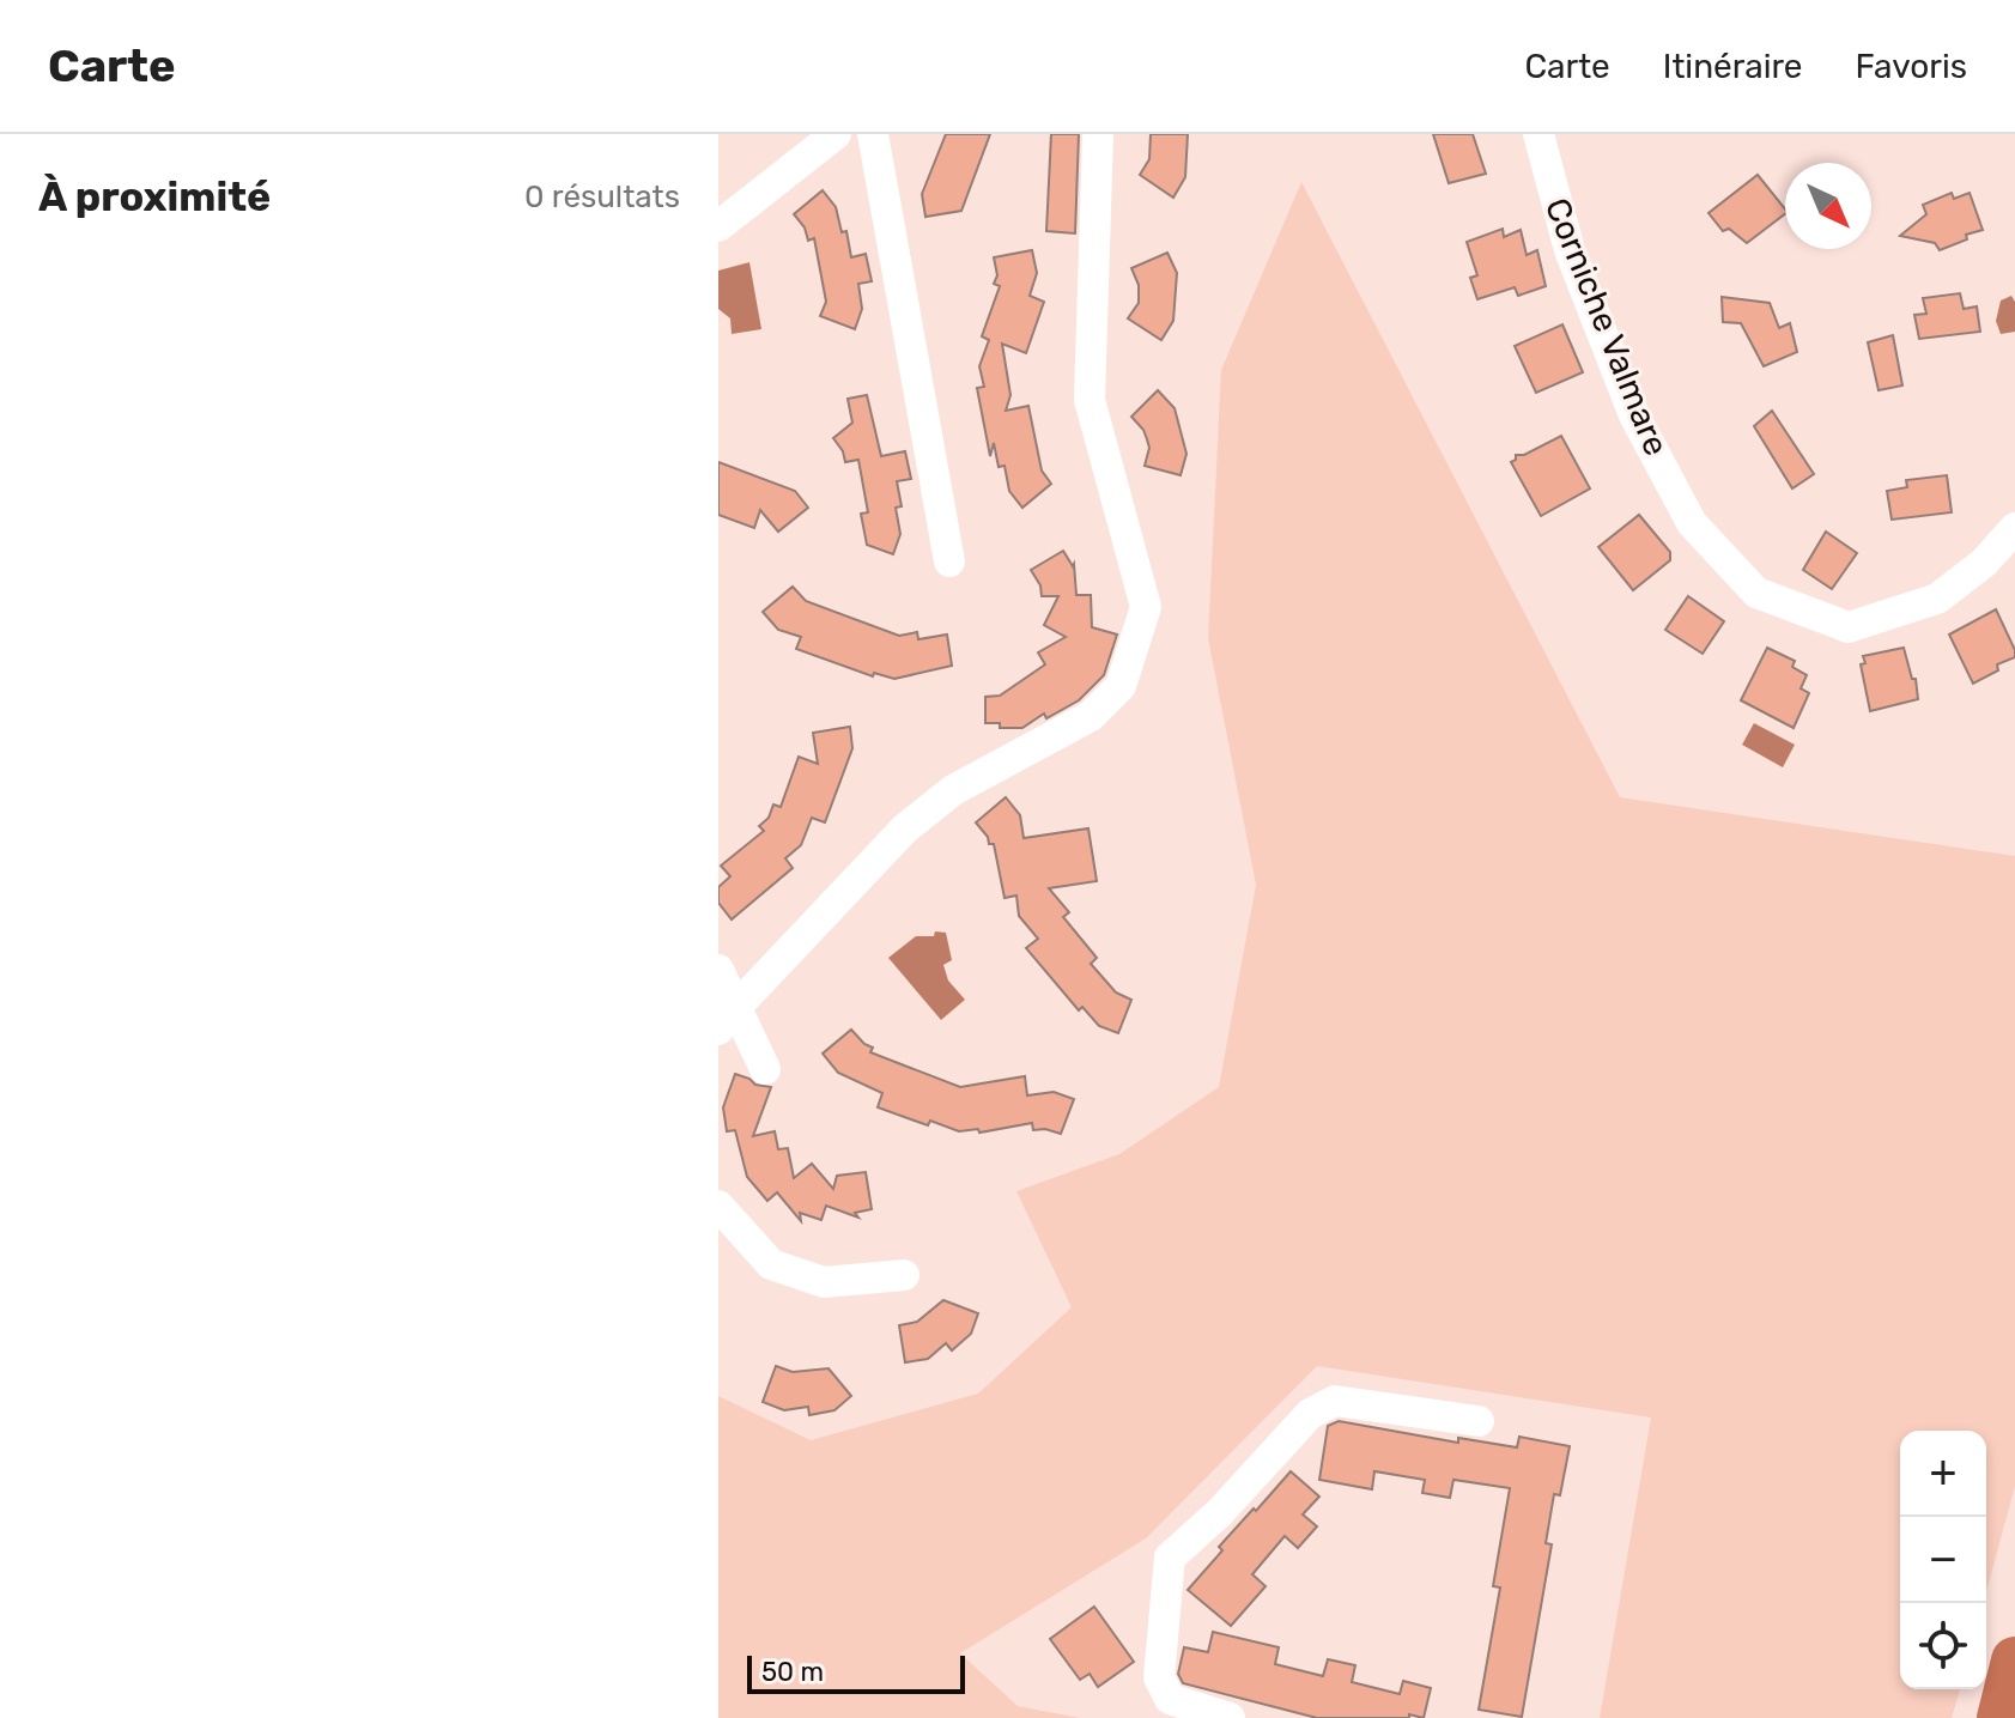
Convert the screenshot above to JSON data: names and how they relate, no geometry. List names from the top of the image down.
{
  "streets": {
    "street": ["Corniche Valmare"]
  },
  "scale_bar": "50 m",
  "north": "bottom right",
  "page": {
    "header": "Carte",
    "nav": ["Carte", "Itinéraire", "Favoris"],
    "heading": ["À proximité", "0 résultats"],
    "map_buttons": ["+", "−"],
    "scale": "50 m"
  }
}
